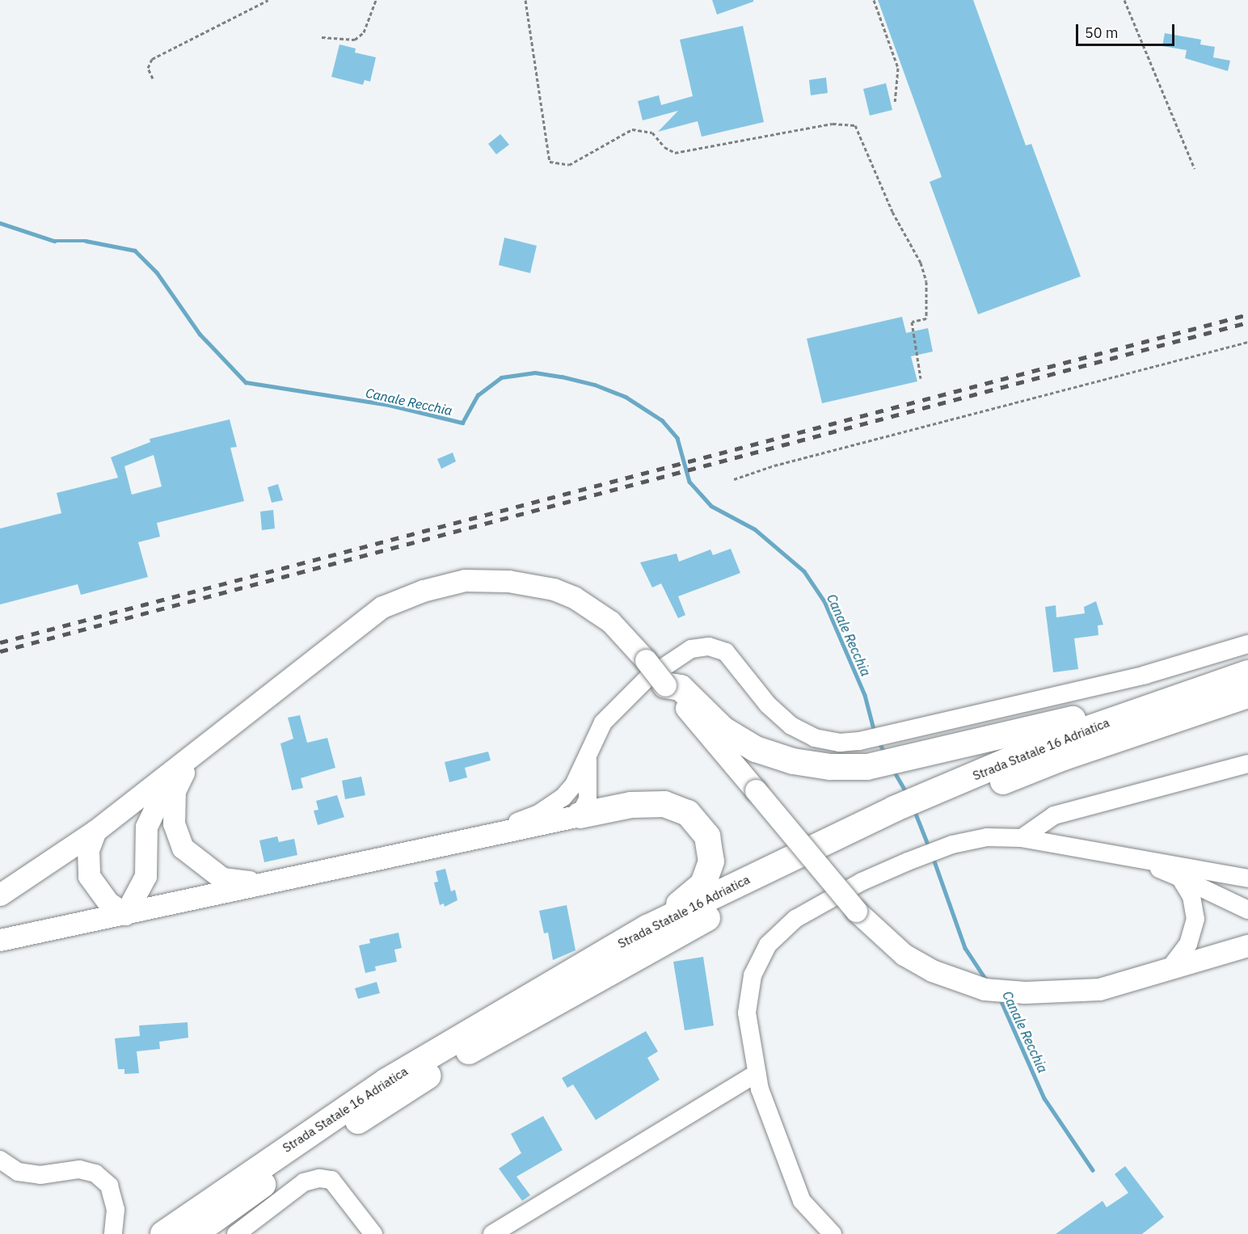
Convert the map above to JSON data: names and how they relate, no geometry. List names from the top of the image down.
{
  "streets": {
    "highway": ["Strada Statale 16 Adriatica"]
  },
  "water": ["Canale Recchia"],
  "scale_bar": "50 m"
}
